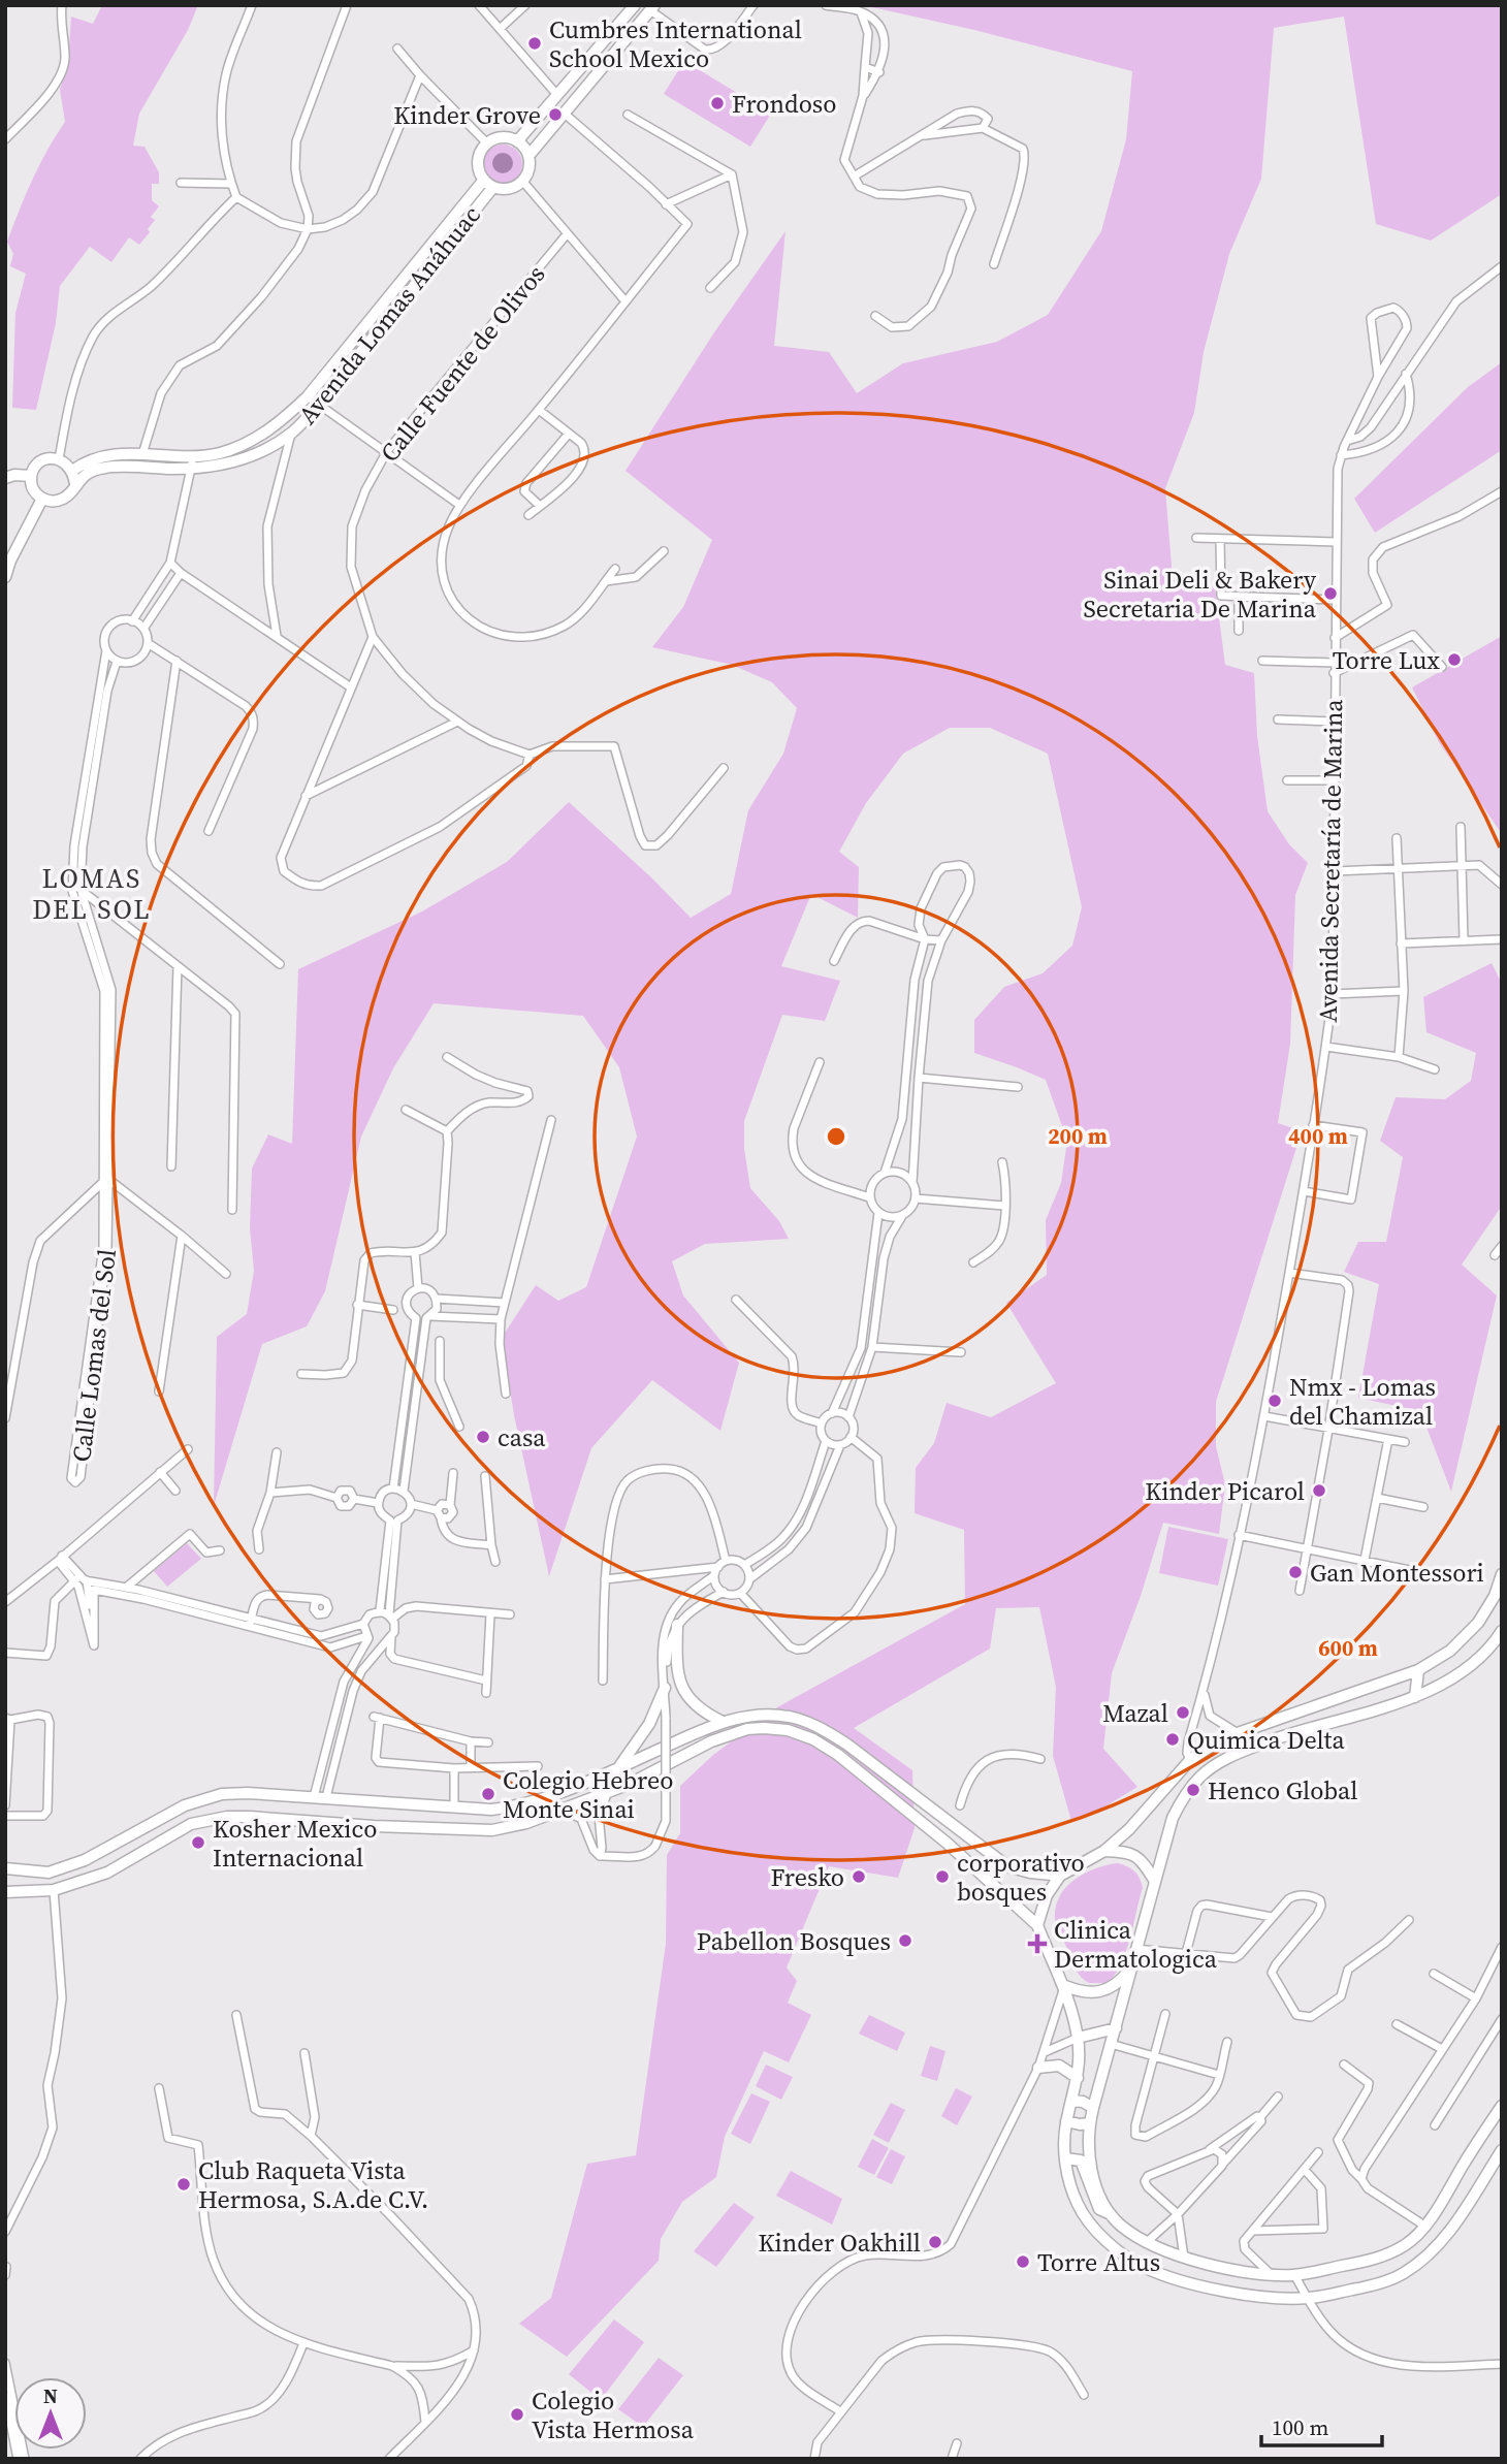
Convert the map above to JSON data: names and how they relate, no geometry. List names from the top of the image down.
{
  "streets": {
    "main road": ["Avenida Lomas Anáhuac"],
    "street": ["Calle Fuente de Olivos", "Avenida Secretaría de Marina", "Calle Lomas del Sol"]
  },
  "districts": ["LOMAS DEL SOL"],
  "places": {
    "other": [
      "Cumbres International School Mexico",
      "Frondoso",
      "Kinder Grove",
      "Sinai Deli & Bakery Secretaria De Marina",
      "Torre Lux",
      "Nmx - Lomas del Chamizal",
      "casa",
      "Kinder Picarol",
      "Gan Montessori",
      "Mazal",
      "Quimica Delta",
      "Henco Global",
      "Colegio Hebreo Monte Sinai",
      "Kosher Mexico Internacional",
      "Fresko",
      "corporativo bosques",
      "Pabellon Bosques",
      "Club Raqueta Vista Hermosa, S.A.de C.V.",
      "Kinder Oakhill",
      "Torre Altus",
      "Colegio Vista Hermosa"
    ],
    "health": ["Clinica Dermatologica"]
  },
  "scale_bar": "100 m",
  "north": "top",
  "rings": ["200 m", "400 m", "600 m"]
}
